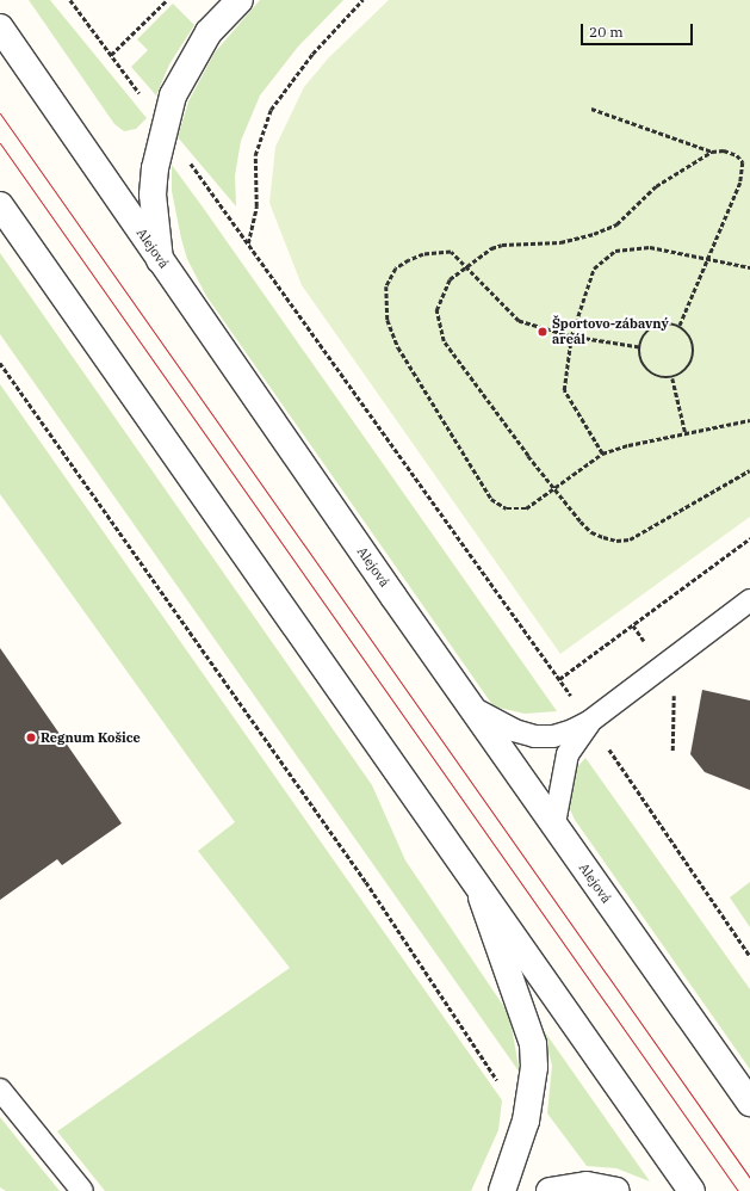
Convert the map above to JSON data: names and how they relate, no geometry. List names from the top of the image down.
{
  "streets": {
    "street": ["Alejová"]
  },
  "places": ["Športovo-zábavný areál", "Regnum Košice"],
  "scale_bar": "20 m"
}
